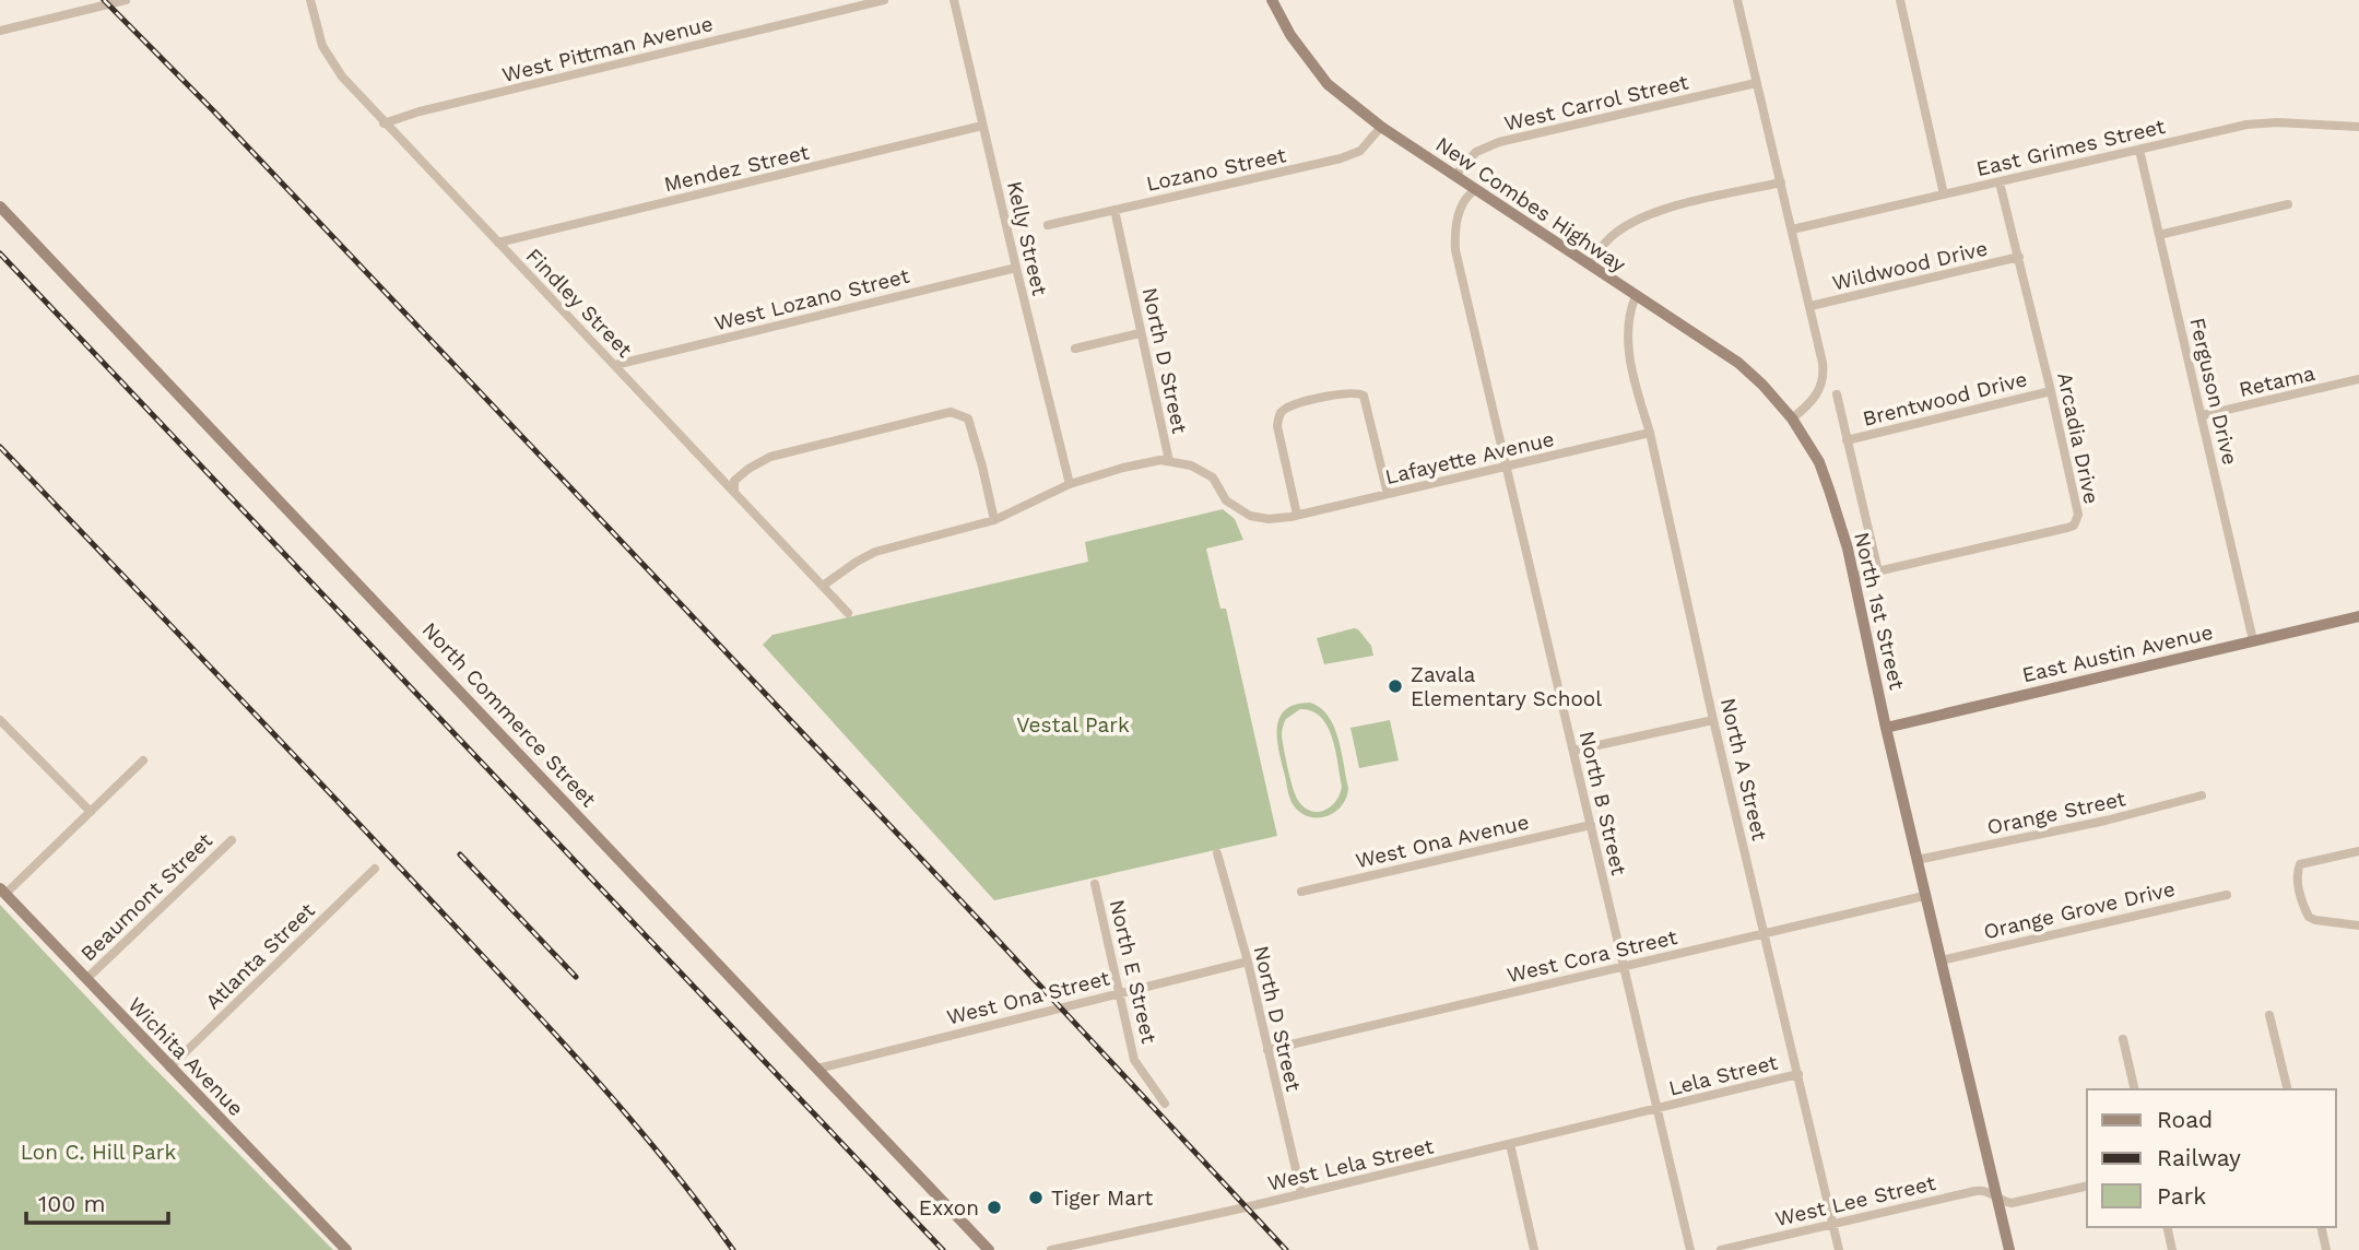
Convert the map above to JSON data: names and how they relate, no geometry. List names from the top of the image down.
{
  "streets": {
    "street": [
      "West Pittman Avenue",
      "West Carrol Street",
      "East Grimes Street",
      "Mendez Street",
      "Lozano Street",
      "New Combes Highway",
      "Kelly Street",
      "Wildwood Drive",
      "West Lozano Street",
      "Findley Street",
      "North D Street",
      "Retama",
      "Ferguson Drive",
      "Brentwood Drive",
      "Arcadia Drive",
      "Lafayette Avenue",
      "North 1st Street",
      "East Austin Avenue",
      "North Commerce Street",
      "North A Street",
      "North B Street",
      "Orange Street",
      "West Ona Avenue",
      "Beaumont Street",
      "Orange Grove Drive",
      "Atlanta Street",
      "West Cora Street",
      "North E Street",
      "West Ona Street",
      "Wichita Avenue",
      "Lela Street",
      "West Lela Street",
      "West Lee Street"
    ]
  },
  "crossings": [
    ["West Pittman Avenue", "Findley Street"],
    ["West Carrol Street", "New Combes Highway"],
    ["East Grimes Street", "Ferguson Drive"],
    ["East Grimes Street", "Arcadia Drive"],
    ["Mendez Street", "Kelly Street"],
    ["Mendez Street", "Findley Street"],
    ["Lozano Street", "New Combes Highway"],
    ["Lozano Street", "North D Street"],
    ["New Combes Highway", "North 1st Street"],
    ["New Combes Highway", "North A Street"],
    ["New Combes Highway", "North B Street"],
    ["Kelly Street", "West Lozano Street"],
    ["Wildwood Drive", "Arcadia Drive"],
    ["West Lozano Street", "Findley Street"],
    ["North D Street", "Lafayette Avenue"],
    ["North D Street", "West Cora Street"],
    ["North D Street", "West Ona Street"],
    ["North D Street", "West Lela Street"],
    ["Retama", "Ferguson Drive"],
    ["Ferguson Drive", "East Austin Avenue"],
    ["Brentwood Drive", "Arcadia Drive"],
    ["Arcadia Drive", "North 1st Street"],
    ["Lafayette Avenue", "North A Street"],
    ["Lafayette Avenue", "North B Street"],
    ["North 1st Street", "East Austin Avenue"],
    ["North 1st Street", "Orange Street"],
    ["North 1st Street", "Orange Grove Drive"],
    ["North 1st Street", "West Cora Street"],
    ["North 1st Street", "West Lee Street"],
    ["North Commerce Street", "West Ona Street"],
    ["North A Street", "West Cora Street"],
    ["North A Street", "Lela Street"],
    ["North A Street", "West Lee Street"],
    ["North B Street", "West Ona Avenue"],
    ["North B Street", "West Cora Street"],
    ["North B Street", "Lela Street"],
    ["North B Street", "West Lela Street"],
    ["Beaumont Street", "Wichita Avenue"],
    ["Atlanta Street", "Wichita Avenue"],
    ["North E Street", "West Ona Street"],
    ["Lela Street", "West Lela Street"]
  ],
  "parks": ["Vestal Park", "Lon C. Hill Park"],
  "places": ["Zavala Elementary School", "Tiger Mart", "Exxon"],
  "legend": ["Road", "Railway", "Park"],
  "scale_bar": "100 m"
}
